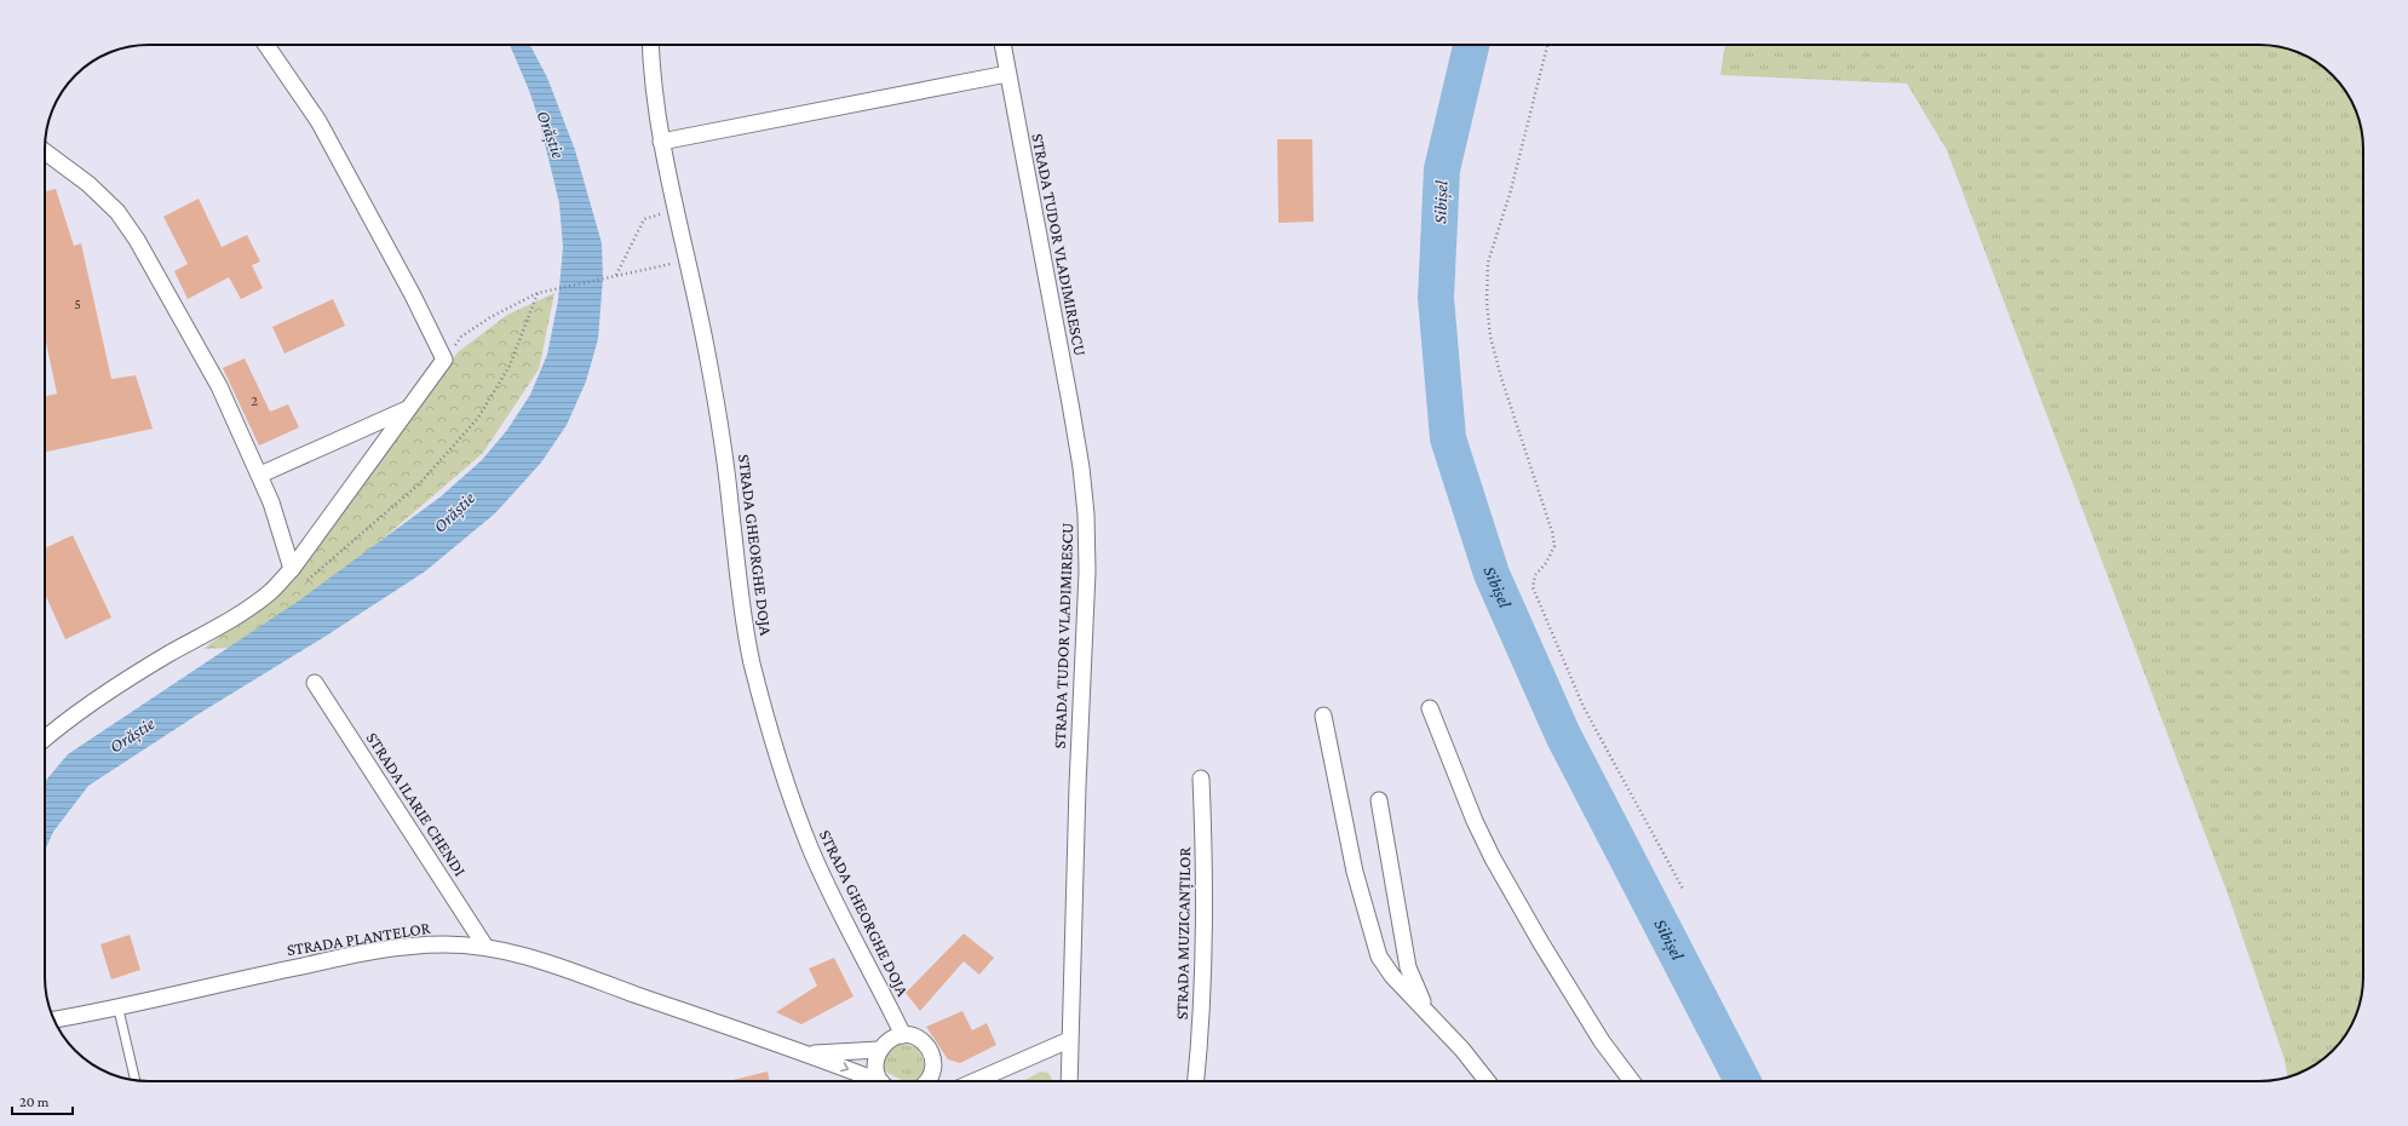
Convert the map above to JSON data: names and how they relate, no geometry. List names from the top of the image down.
{
  "streets": {
    "street": [
      "STRADA TUDOR VLADIMIRESCU",
      "STRADA GHEORGHE DOJA",
      "STRADA ILARIE CHENDI",
      "STRADA MUZICANȚILOR",
      "STRADA PLANTELOR"
    ]
  },
  "crossings": [
    ["STRADA ILARIE CHENDI", "STRADA PLANTELOR"]
  ],
  "water": ["Orăștie", "Sibișel"],
  "house_numbers": ["5", "2"],
  "scale_bar": "20 m"
}
